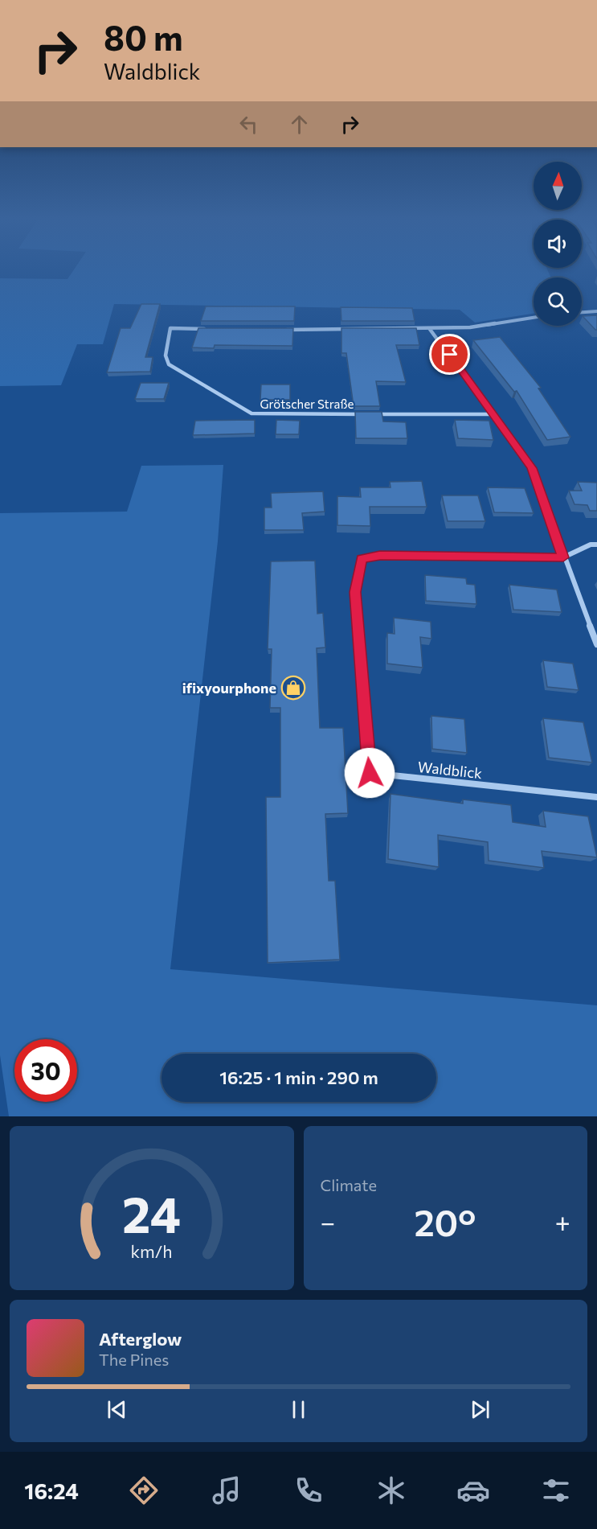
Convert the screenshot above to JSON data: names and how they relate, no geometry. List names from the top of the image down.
{
  "streets": {
    "street": ["Grötscher Straße", "Waldblick"]
  },
  "places": {
    "shop": ["ifixyourphone"]
  },
  "north": "top",
  "page": {
    "turn": ["80 m", "Waldblick"],
    "limit": "30",
    "trip": "16:25 · 1 min · 290 m",
    "tile": "Climate",
    "heat": ["−", "20°", "+"],
    "song": ["Afterglow", "The Pines"],
    "tabs": "16:24",
    "gauge": ["24", "km/h"]
  }
}
